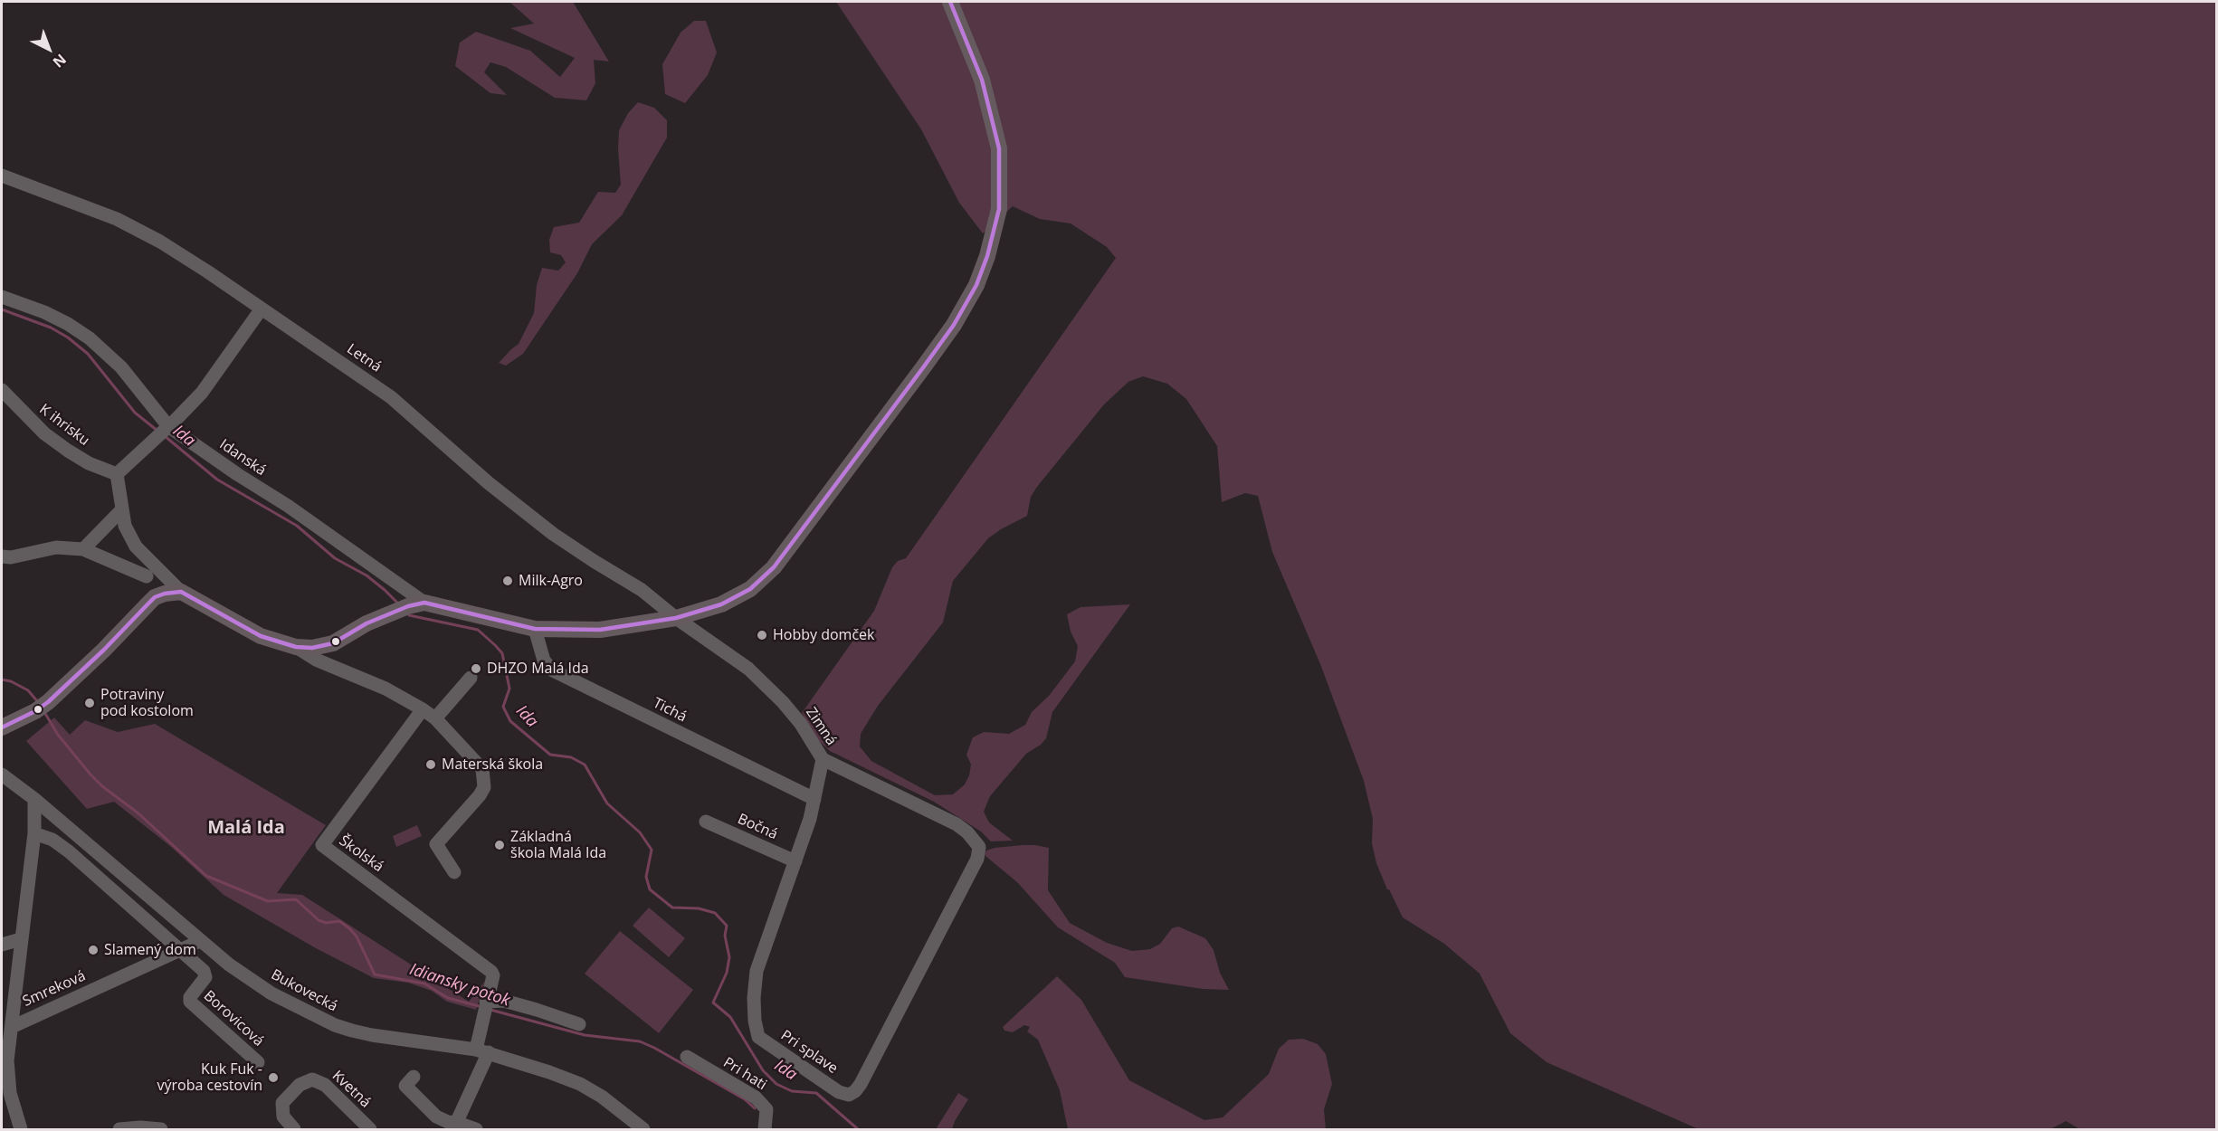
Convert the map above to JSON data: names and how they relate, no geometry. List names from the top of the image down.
{
  "streets": {
    "street": [
      "Letná",
      "K ihrisku",
      "Idanská",
      "Tichá",
      "Zimná",
      "Bočná",
      "Školská",
      "Smreková",
      "Bukovecká",
      "Borovicová",
      "Pri splave",
      "Pri hati",
      "Kvetná"
    ]
  },
  "crossings": [
    ["Letná", "Zimná"],
    ["Tichá", "Pri splave"],
    ["Zimná", "Pri splave"],
    ["Bočná", "Pri splave"],
    ["Školská", "Bukovecká"],
    ["Smreková", "Bukovecká"],
    ["Smreková", "Borovicová"]
  ],
  "districts": ["Malá Ida"],
  "water": ["Ida", "Idiansky potok"],
  "places": [
    "Milk-Agro",
    "Hobby domček",
    "DHZO Malá Ida",
    "Potraviny pod kostolom",
    "Materská škola",
    "Základná škola Malá Ida",
    "Slamený dom",
    "Kuk Fuk - výroba cestovín"
  ],
  "north": "bottom right"
}
